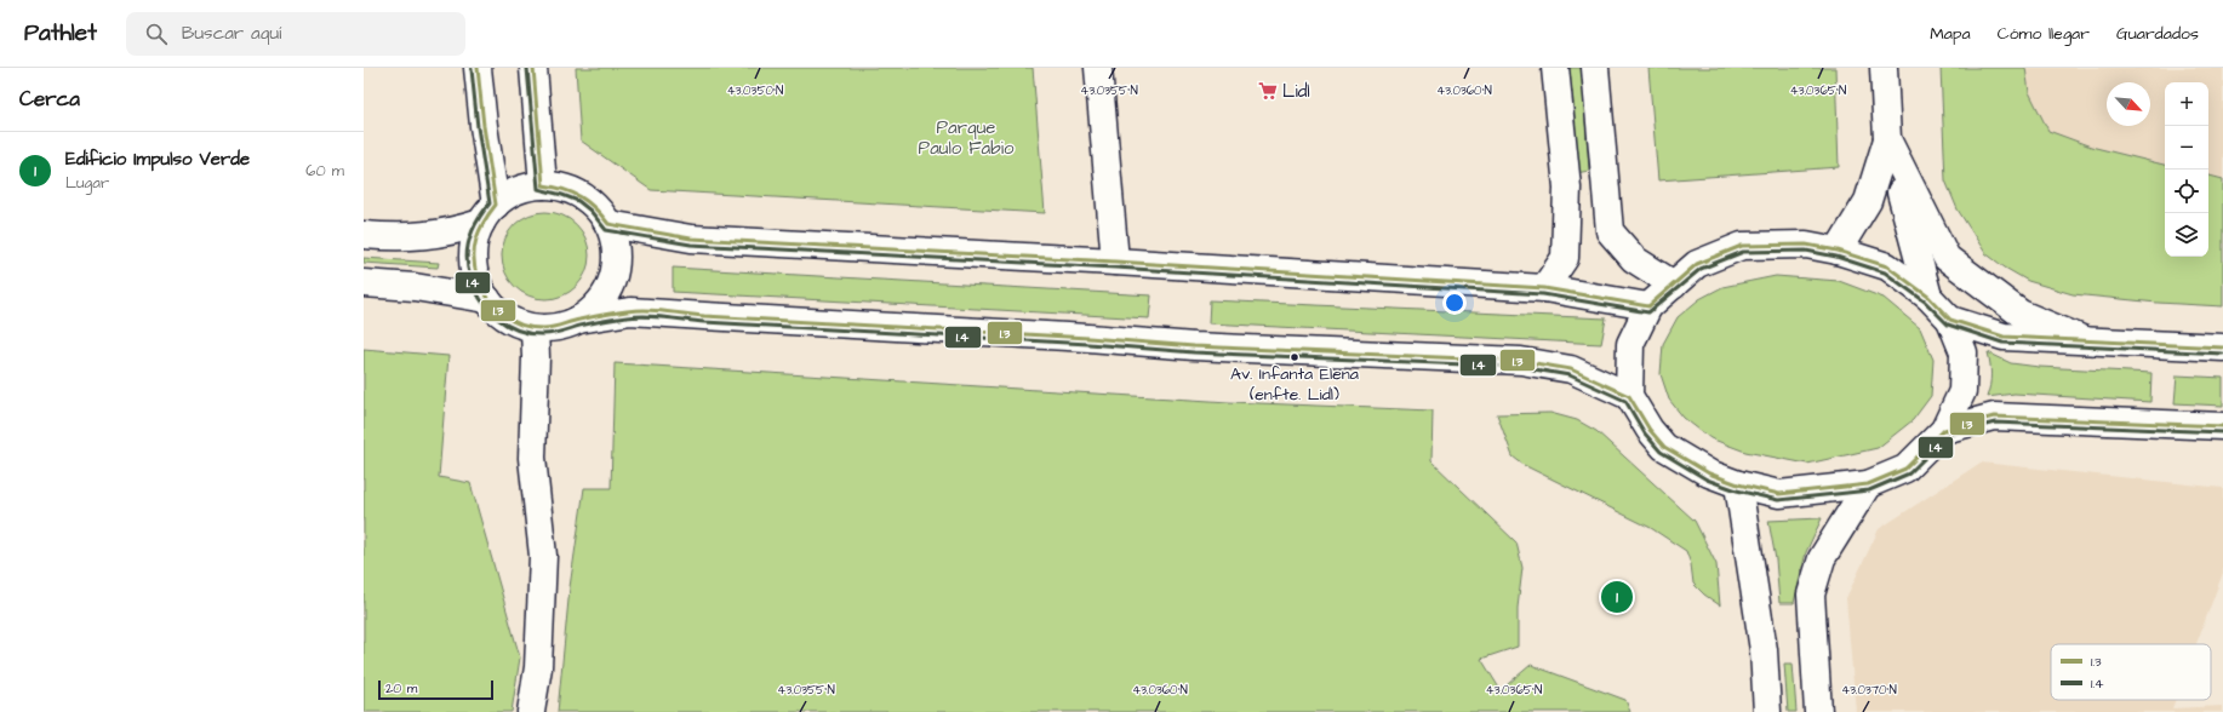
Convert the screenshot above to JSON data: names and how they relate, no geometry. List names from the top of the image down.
{
  "parks": ["Parque Paulo Fabio"],
  "places": {
    "supermarket": ["Lidl"],
    "other": ["Av. Infanta Elena (enfte. Lidl)"]
  },
  "lines": ["transit line 1.3", "transit line 1.4"],
  "legend": ["1.3", "1.4"],
  "scale_bar": "20 m",
  "north": "bottom right",
  "page": {
    "header": "Pathlet",
    "search": "Buscar aquí",
    "nav": ["Mapa", "Cómo llegar", "Guardados"],
    "heading": "Cerca",
    "map_buttons": ["+", "−"],
    "list": [
      {
        "mark": "1",
        "name": "Edificio Impulso Verde",
        "note": "Lugar",
        "value": "60 m"
      }
    ],
    "pins": "1",
    "scale": "20 m"
  },
  "coordinates": [
    "43.0350°N",
    "43.0355°N",
    "43.0360°N",
    "43.0365°N",
    "43.0370°N"
  ]
}
